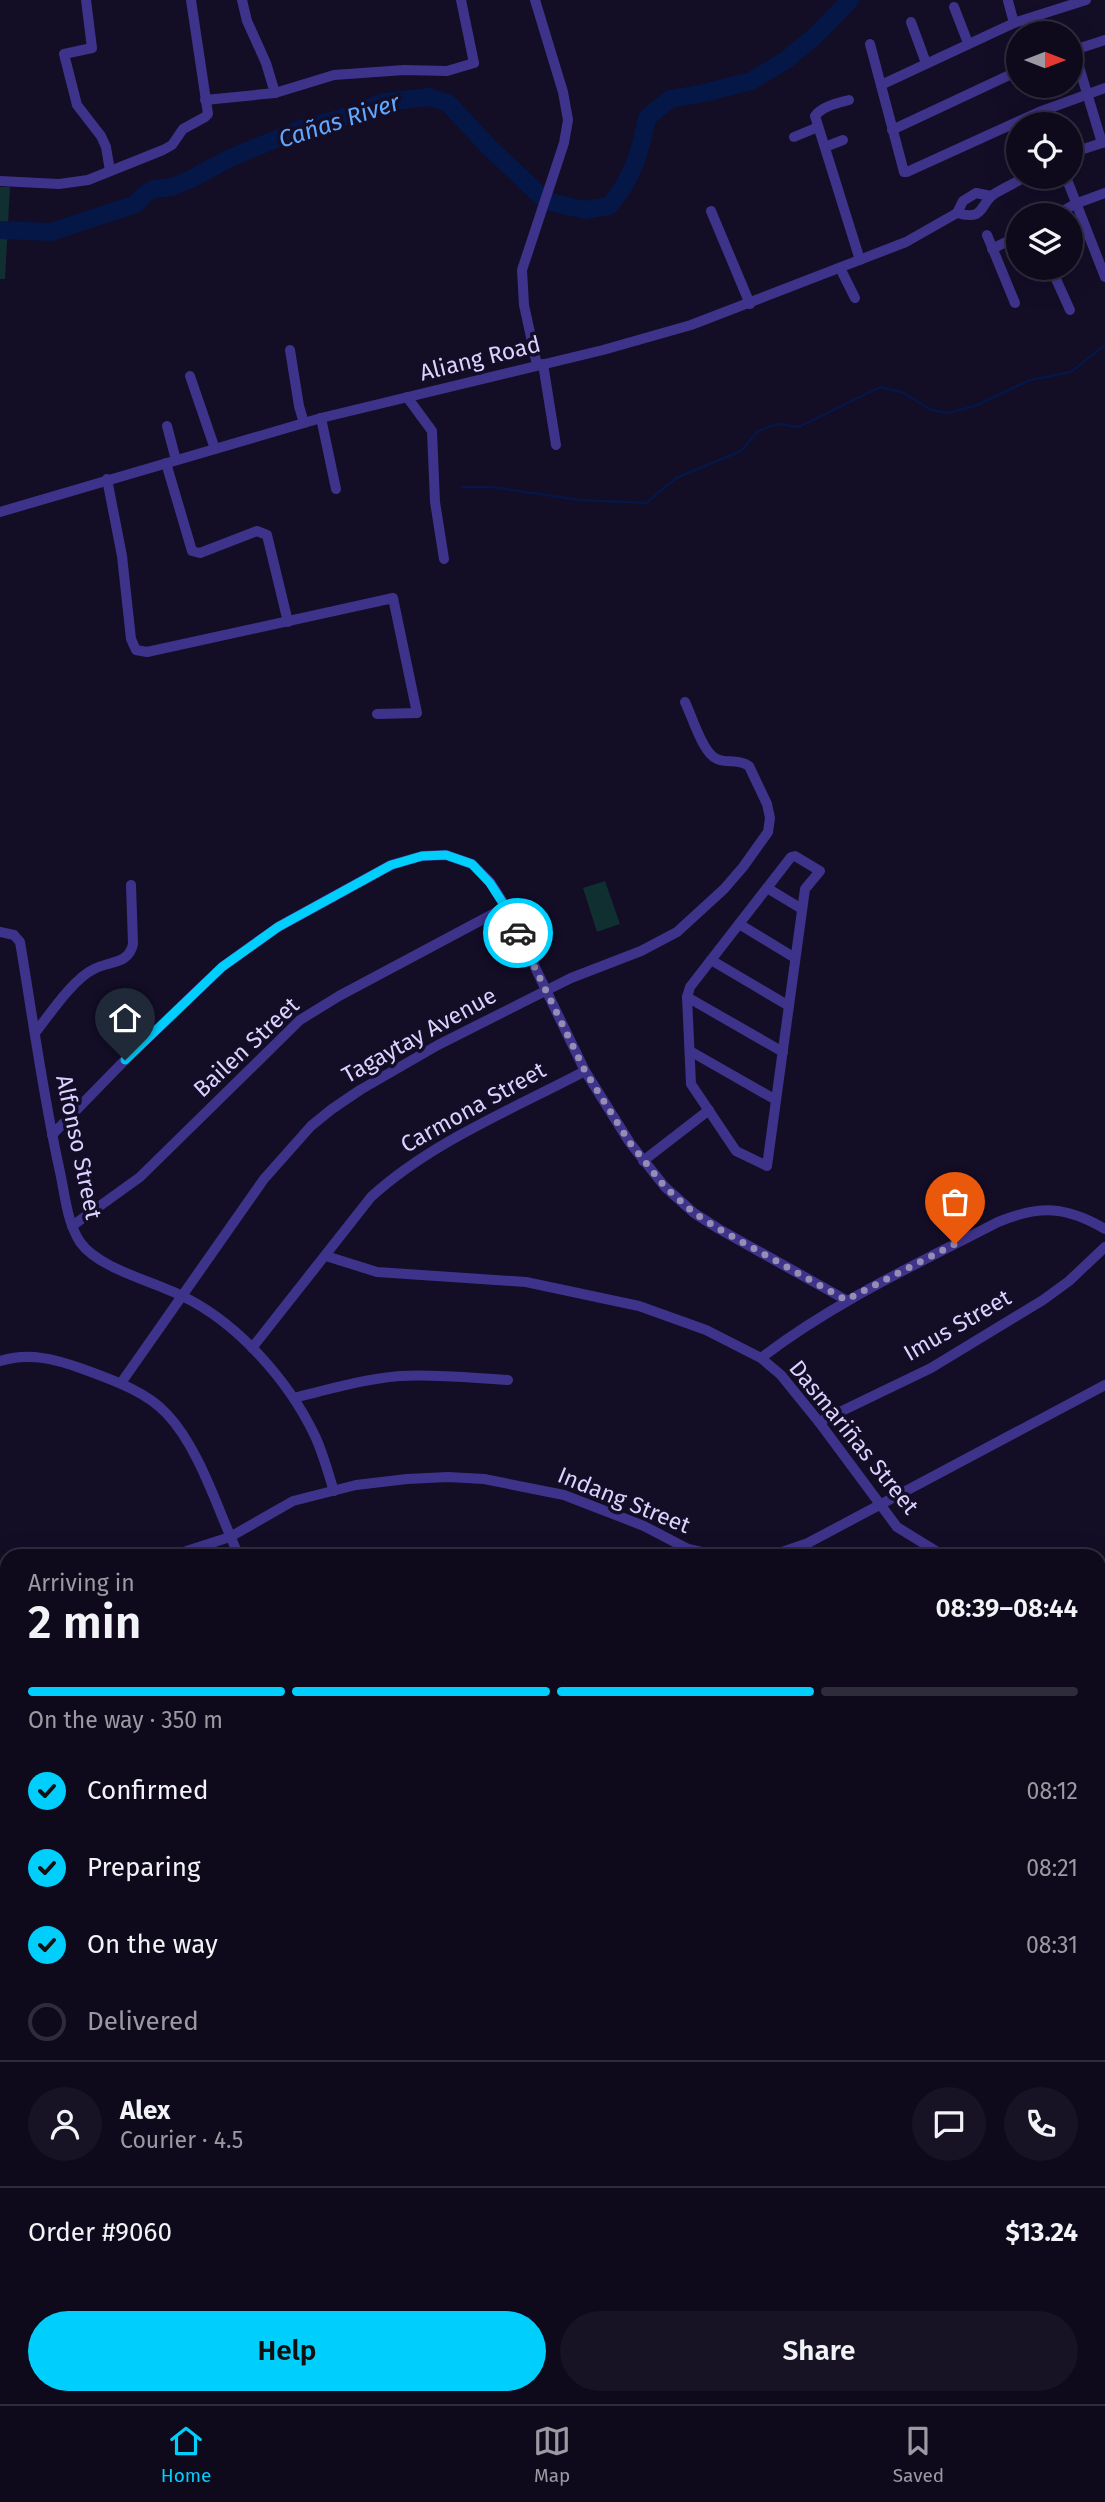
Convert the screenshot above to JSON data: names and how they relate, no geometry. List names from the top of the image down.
{
  "streets": {
    "street": [
      "Aliang Road",
      "Tagaytay Avenue",
      "Bailen Street",
      "Carmona Street",
      "Alfonso Street",
      "Imus Street",
      "Dasmariñas Street",
      "Indang Street"
    ]
  },
  "crossings": [
    ["Tagaytay Avenue", "Alfonso Street"],
    ["Bailen Street", "Alfonso Street"],
    ["Carmona Street", "Alfonso Street"],
    ["Carmona Street", "Dasmariñas Street"],
    ["Alfonso Street", "Indang Street"],
    ["Imus Street", "Dasmariñas Street"]
  ],
  "water": ["Cañas River"],
  "north": "right",
  "page": {
    "heading": ["2 min", "Arriving in", "08:39–08:44"],
    "panel": [
      "Alex",
      "Courier · 4.5",
      "Order #9060",
      "$13.24"
    ],
    "bar": "On the way · 350 m",
    "list": [
      ["Confirmed", "08:12"],
      ["Preparing", "08:21"],
      ["On the way", "08:31"],
      "Delivered"
    ],
    "buttons": ["Help", "Share"],
    "tabs": ["Home", "Map", "Saved"]
  }
}
